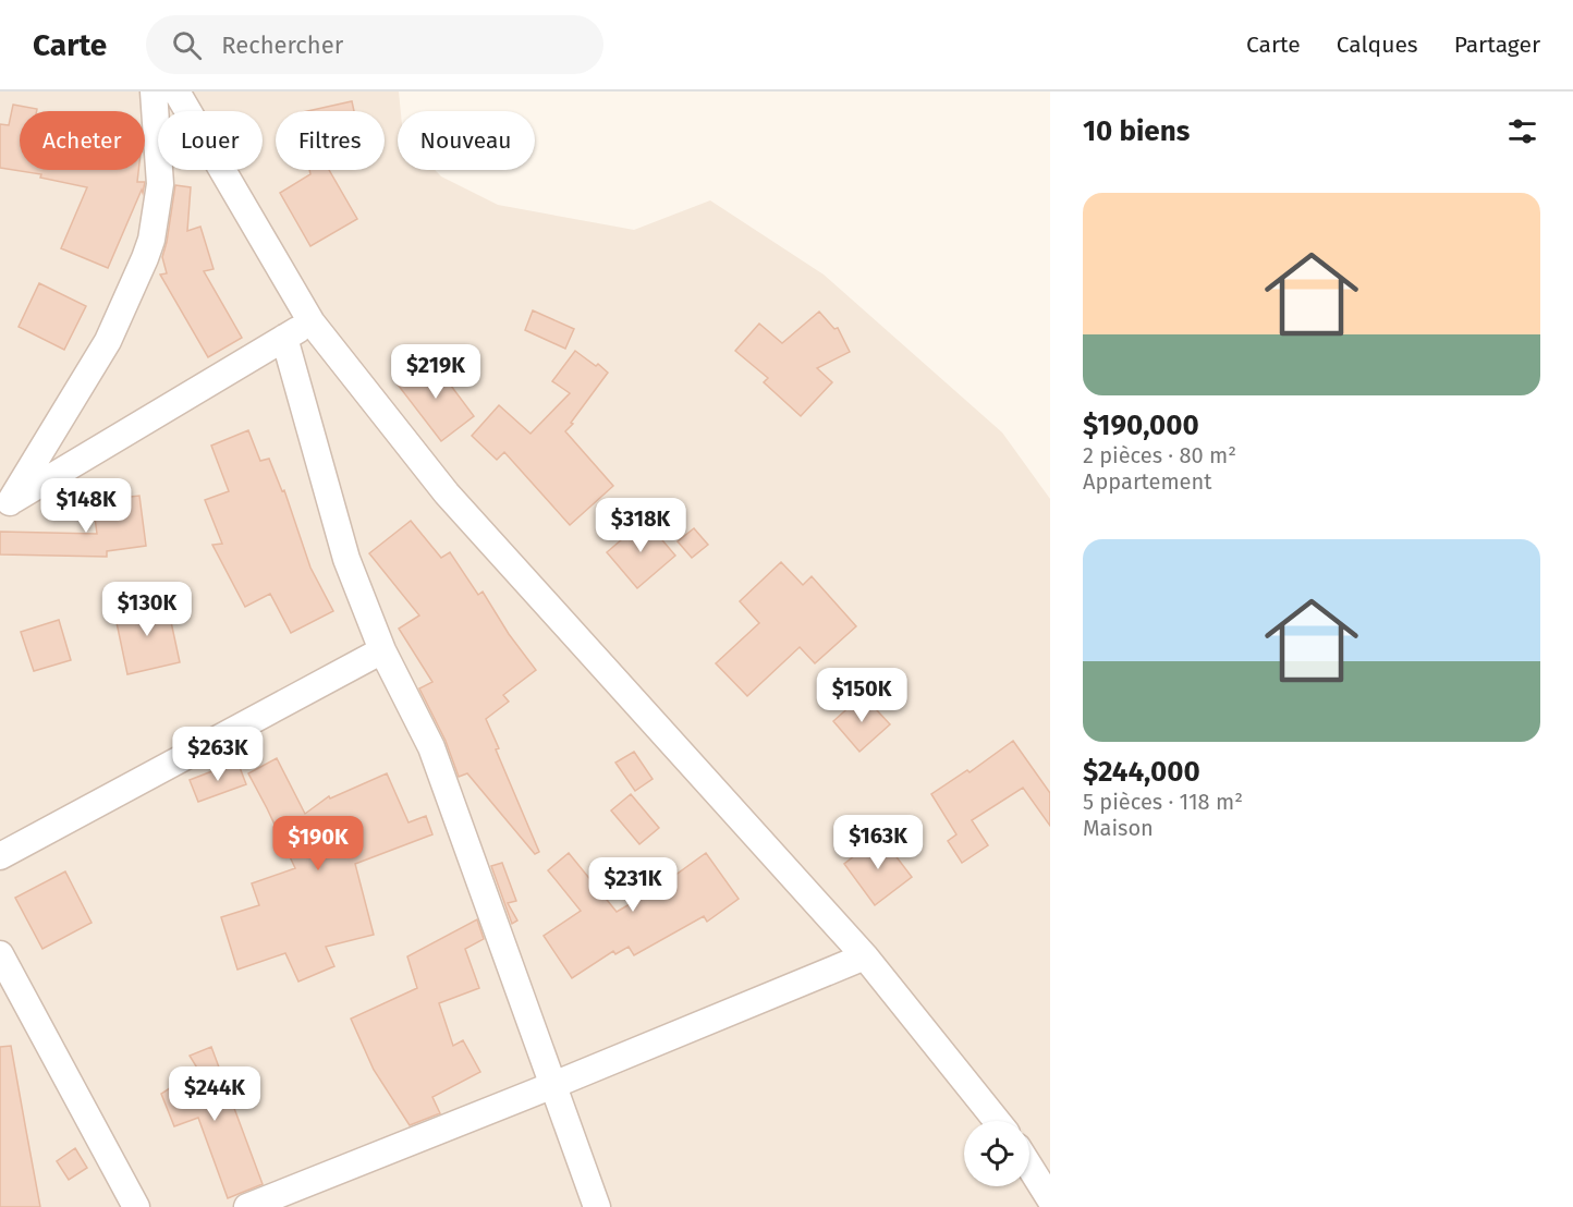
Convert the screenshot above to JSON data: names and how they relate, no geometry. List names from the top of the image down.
{
  "page": {
    "header": "Carte",
    "search": "Rechercher",
    "nav": ["Carte", "Calques", "Partager"],
    "heading": "10 biens",
    "chip": [
      "Acheter",
      "Louer",
      "Filtres",
      "Nouveau"
    ],
    "list": [
      {
        "name": "$190,000",
        "note": "2 pièces · 80 m² · Appartement"
      },
      {
        "name": "$244,000",
        "note": "5 pièces · 118 m² · Maison"
      }
    ],
    "price": [
      "$219K",
      "$148K",
      "$318K",
      "$130K",
      "$150K",
      "$263K",
      "$163K",
      "$190K",
      "$231K",
      "$244K"
    ]
  }
}
